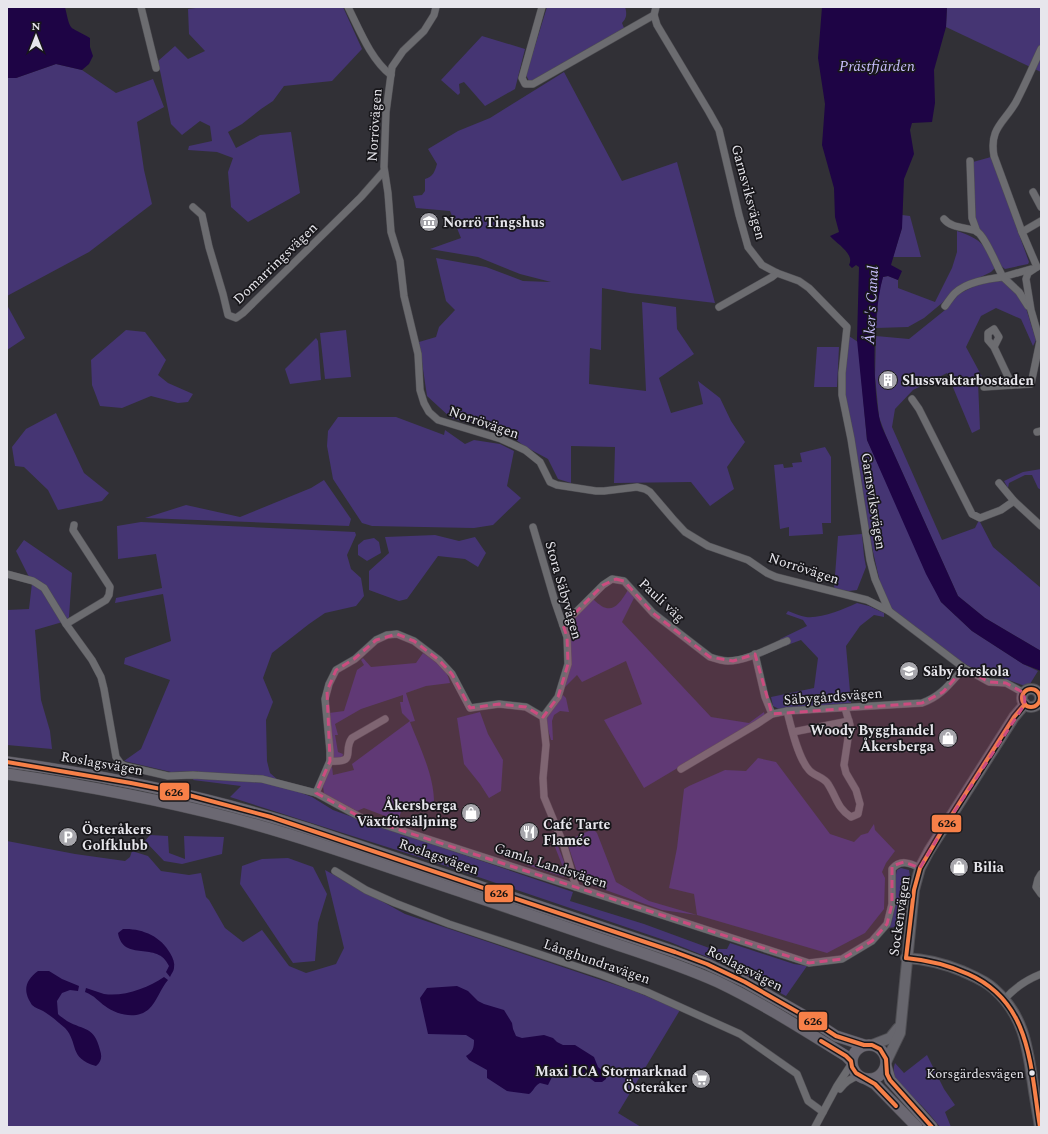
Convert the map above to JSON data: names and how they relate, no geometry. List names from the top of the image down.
{
  "streets": {
    "main road": ["Roslagsvägen"],
    "street": [
      "Norrövägen",
      "Garnsviksvägen",
      "Domarringsvägen",
      "Stora Säbyvägen",
      "Pauli väg",
      "Säbygårdsvägen",
      "Gamla Landsvägen",
      "Sockenvägen",
      "Långhundravägen"
    ]
  },
  "crossings": [
    ["Norrövägen", "Garnsviksvägen"],
    ["Norrövägen", "Domarringsvägen"],
    ["Norrövägen", "Säbygårdsvägen"],
    ["Norrövägen", "Sockenvägen"],
    ["Stora Säbyvägen", "Pauli väg"],
    ["Roslagsvägen", "Sockenvägen"],
    ["Gamla Landsvägen", "Sockenvägen"]
  ],
  "water": ["Prästfjärden", "Åker's Canal"],
  "places": {
    "museum": ["Norrö Tingshus"],
    "building": ["Slussvaktarbostaden"],
    "school or university": ["Säby forskola"],
    "shop": ["Woody Bygghandel Åkersberga", "Åkersberga Växtförsäljning", "Bilia"],
    "restaurant": ["Café Tarte Flamée"],
    "parking": ["Österåkers Golfklubb"],
    "other": ["Korsgärdesvägen"],
    "supermarket": ["Maxi ICA Stormarknad Österåker"]
  },
  "lines": ["transit line 626"],
  "north": "top"
}
